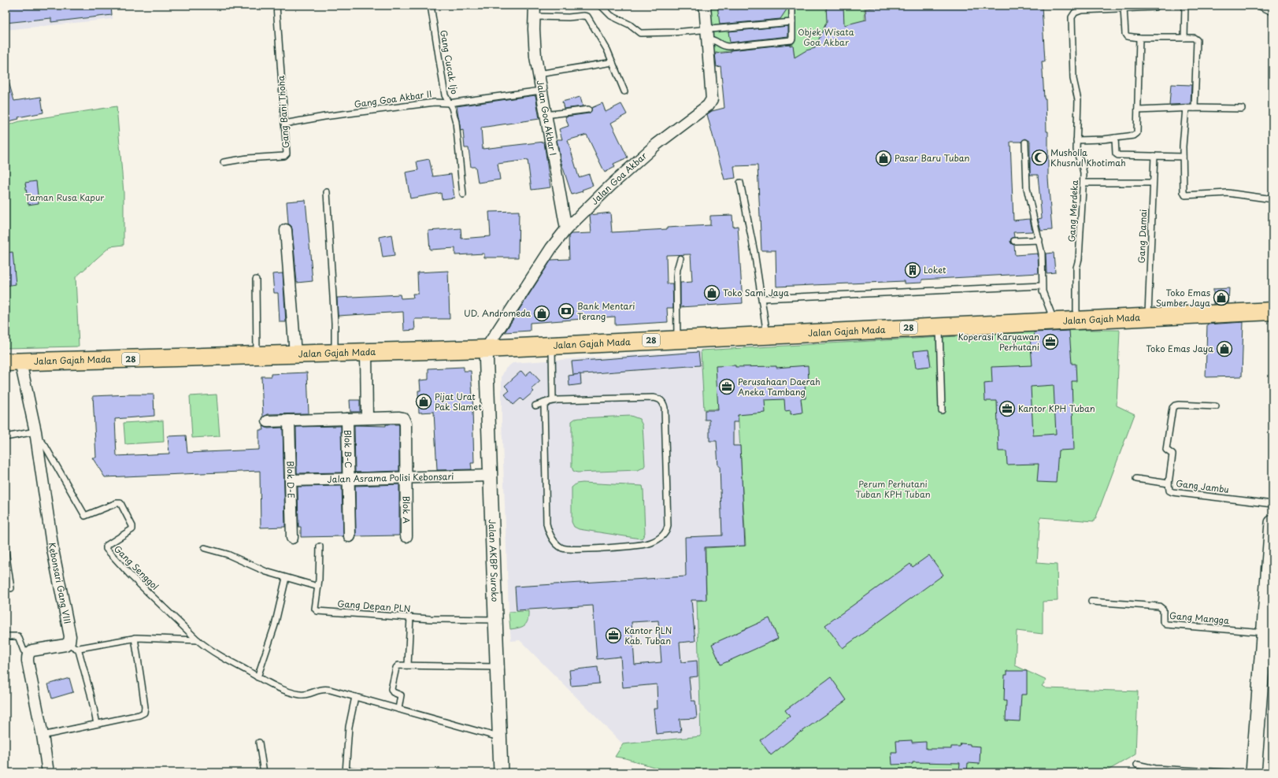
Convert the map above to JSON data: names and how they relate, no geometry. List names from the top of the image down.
{
  "streets": {
    "highway": ["Jalan Gajah Mada", "28"],
    "street": [
      "Jalan Goa Akbar I",
      "Jalan Goa Akbar",
      "Blok B-C",
      "Jalan Asrama Polisi Kebonsari",
      "Blok D-E",
      "Blok A",
      "Jalan AKBP Suroko",
      "Kebonsari Gang VIII"
    ],
    "lane": [
      "Gang Cucak Ijo",
      "Gang Goa Akbar II",
      "Gang Bani Thoha",
      "Gang Merdeka",
      "Gang Damai",
      "Gang Jambu",
      "Gang Senggol",
      "Gang Depan PLN",
      "Gang Mangga"
    ]
  },
  "crossings": [
    ["Gang Cucak Ijo", "Gang Goa Akbar II"],
    ["Gang Goa Akbar II", "Gang Bani Thoha"],
    ["Gang Goa Akbar II", "Jalan Goa Akbar I"],
    ["Jalan Goa Akbar I", "Jalan Goa Akbar"],
    ["Jalan Goa Akbar", "Jalan Gajah Mada"],
    ["Jalan Goa Akbar", "Jalan AKBP Suroko"],
    ["Gang Merdeka", "Jalan Gajah Mada"],
    ["Gang Damai", "Jalan Gajah Mada"],
    ["Jalan Gajah Mada", "Jalan AKBP Suroko"],
    ["Jalan Gajah Mada", "Kebonsari Gang VIII"],
    ["Blok B-C", "Jalan Asrama Polisi Kebonsari"],
    ["Jalan Asrama Polisi Kebonsari", "Blok D-E"],
    ["Jalan Asrama Polisi Kebonsari", "Blok A"],
    ["Jalan Asrama Polisi Kebonsari", "Jalan AKBP Suroko"],
    ["Jalan AKBP Suroko", "Gang Depan PLN"],
    ["Gang Senggol", "Kebonsari Gang VIII"]
  ],
  "parks": ["Objek Wisata Goa Akbar", "Taman Rusa Kapur", "Perum Perhutani Tuban KPH Tuban"],
  "places": {
    "mosque": ["Musholla Khusnul Khotimah"],
    "shop": [
      "Pasar Baru Tuban",
      "Toko Sami Jaya",
      "Toko Emas Sumber Jaya",
      "UD. Andromeda",
      "Toko Emas Jaya",
      "Pijat Urat Pak Slamet"
    ],
    "building": ["Loket"],
    "bank": ["Bank Mentari Terang"],
    "office": [
      "Koperasi Karyawan Perhutani",
      "Perusahaan Daerah Aneka Tambang",
      "Kantor KPH Tuban",
      "Kantor PLN Kab. Tuban"
    ]
  }
}
